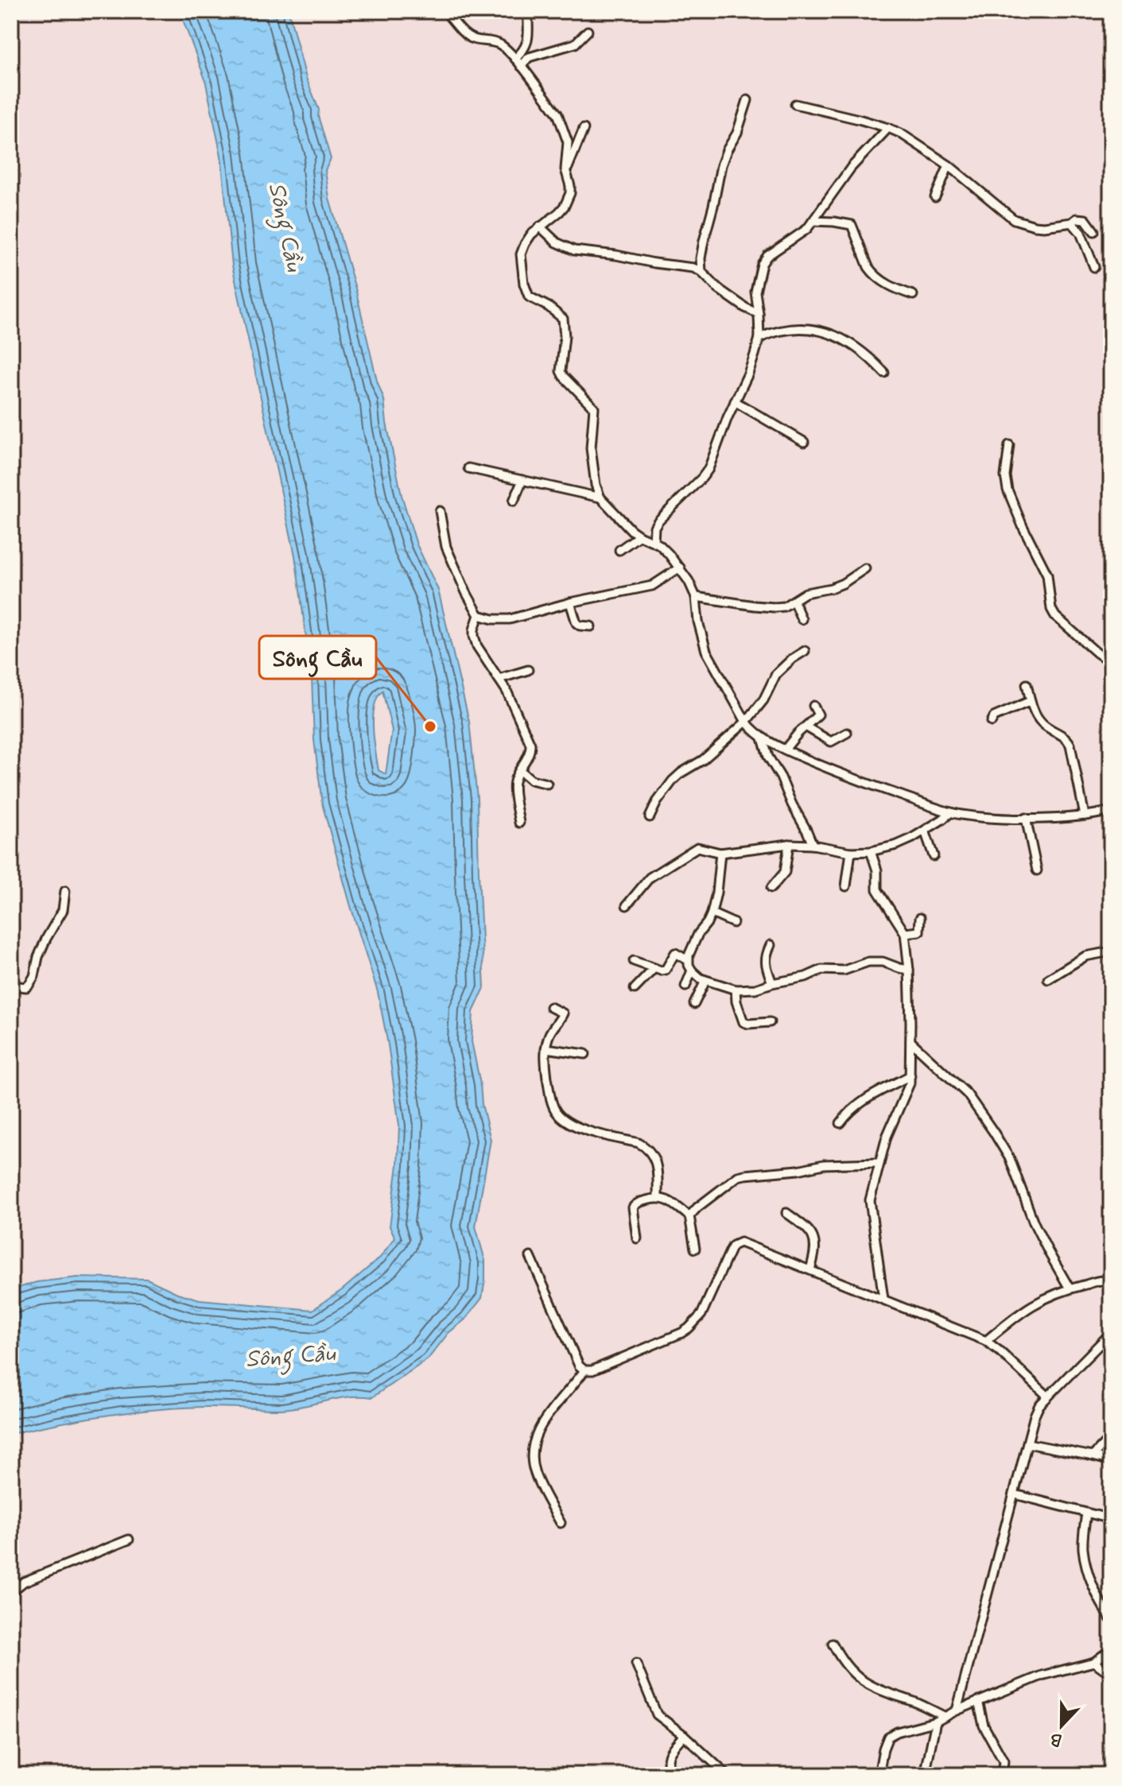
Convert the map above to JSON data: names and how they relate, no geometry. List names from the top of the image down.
{
  "water": ["Sông Cầu"],
  "places": ["Sông Cầu"],
  "north": "bottom"
}
